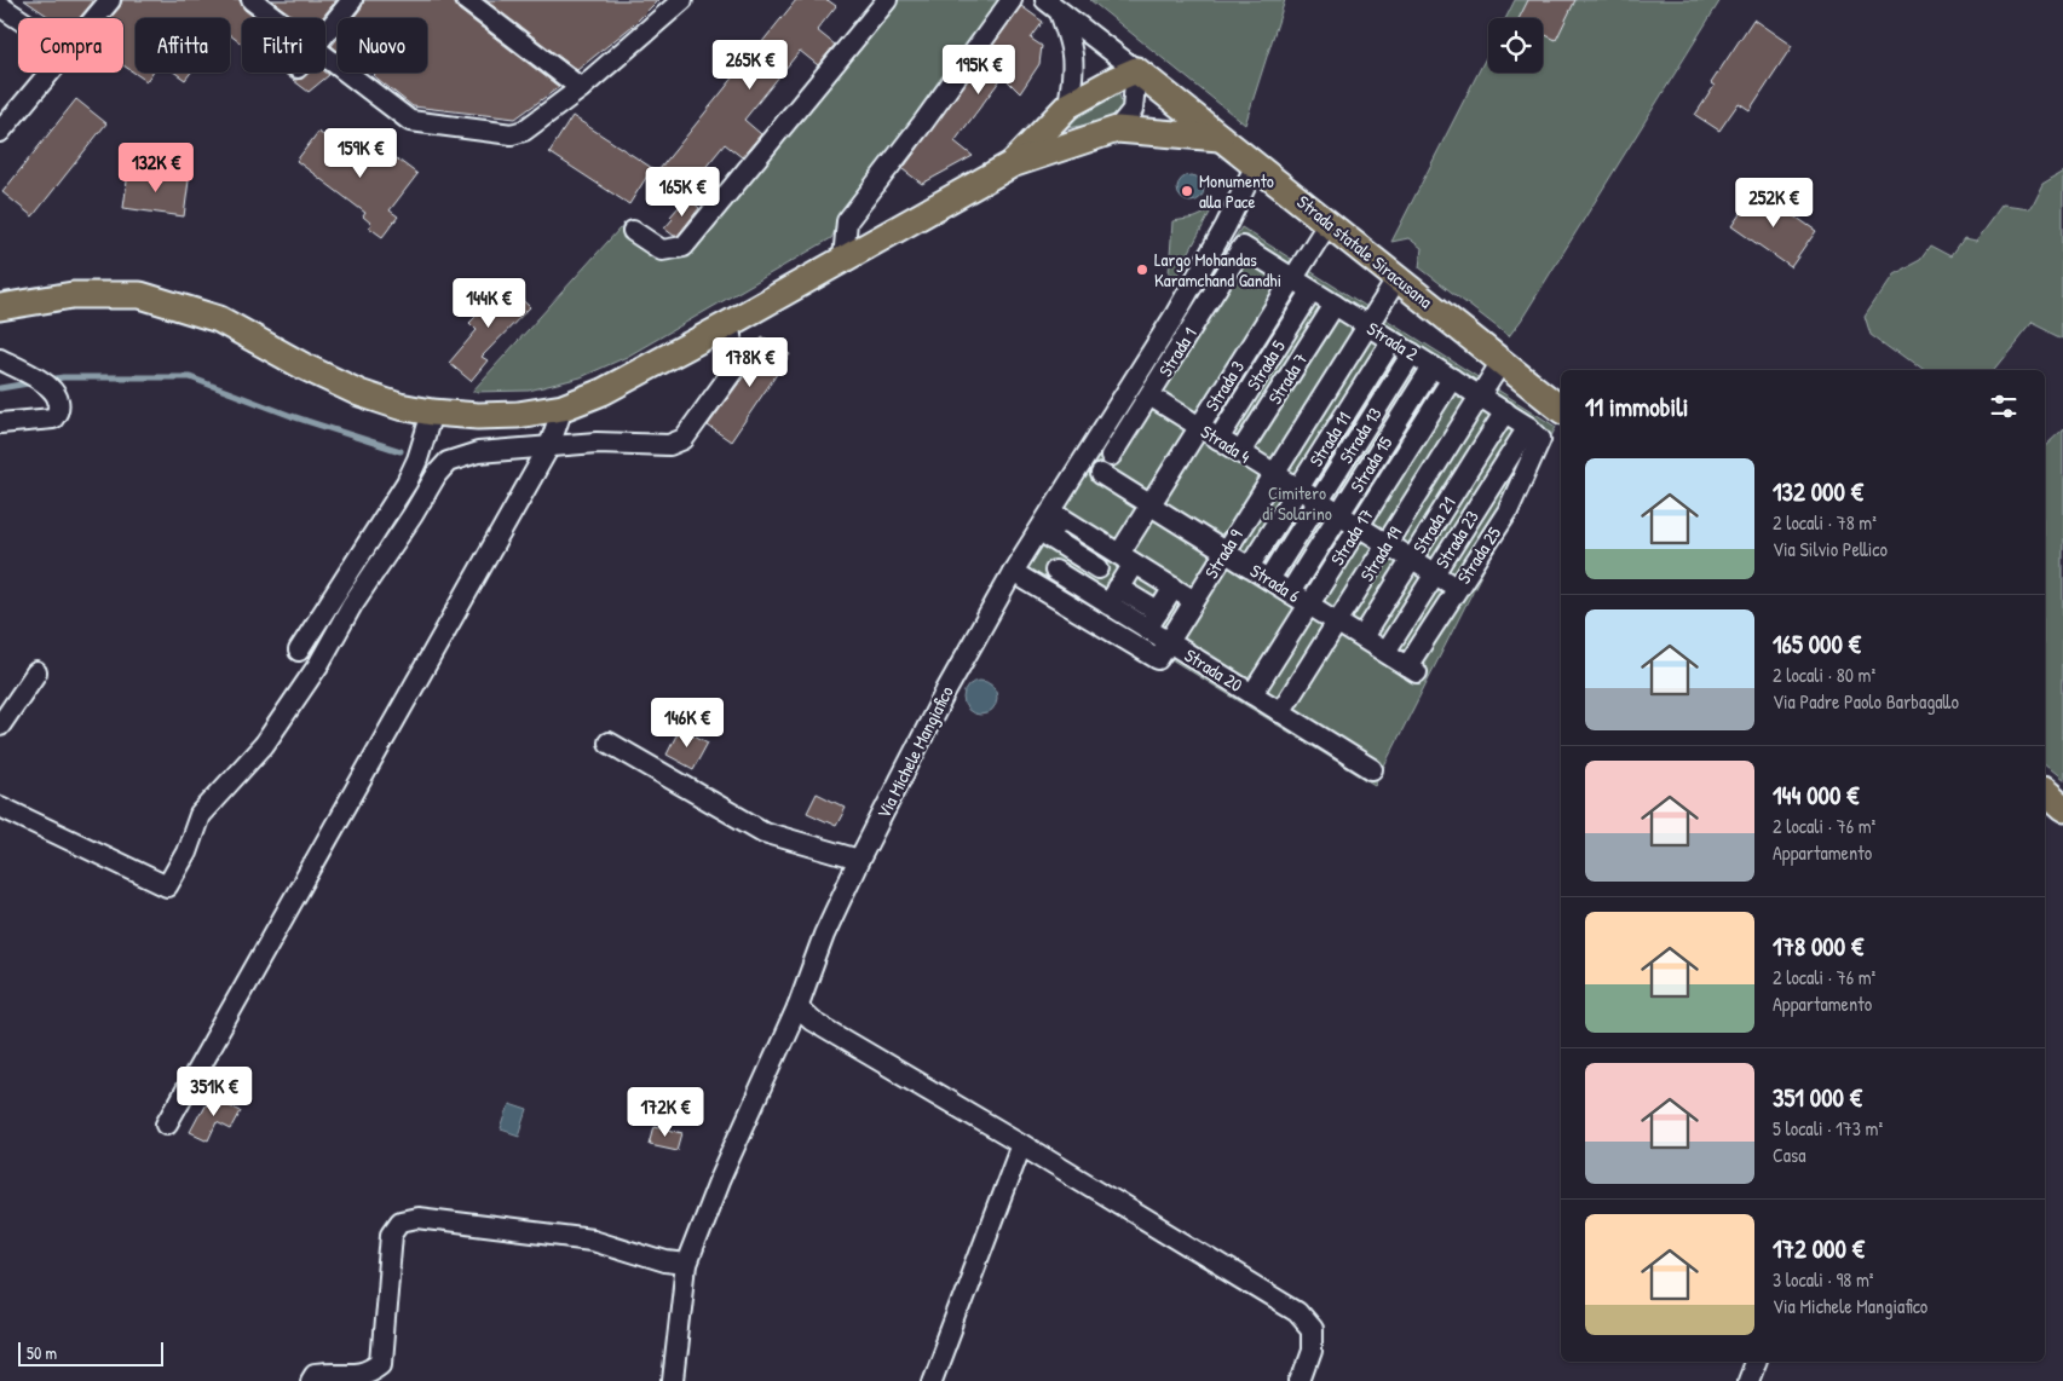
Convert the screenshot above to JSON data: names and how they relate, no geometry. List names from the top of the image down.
{
  "streets": {
    "main road": ["Strada statale Siracusana"],
    "street": [
      "Strada 2",
      "Strada 1",
      "Strada 5",
      "Strada 7",
      "Strada 3",
      "Strada 13",
      "Strada 11",
      "Strada 4",
      "Strada 15",
      "Strada 21",
      "Strada 17",
      "Strada 23",
      "Strada 9",
      "Strada 19",
      "Strada 25",
      "Strada 6",
      "Strada 20",
      "Via Michele Mangiafico"
    ]
  },
  "crossings": [
    ["Strada statale Siracusana", "Strada 3"],
    ["Strada statale Siracusana", "Strada 9"],
    ["Strada statale Siracusana", "Strada 19"],
    ["Strada statale Siracusana", "Via Michele Mangiafico"],
    ["Strada 2", "Strada 1"],
    ["Strada 2", "Strada 5"],
    ["Strada 2", "Strada 7"],
    ["Strada 2", "Strada 3"],
    ["Strada 2", "Strada 13"],
    ["Strada 2", "Strada 11"],
    ["Strada 2", "Strada 15"],
    ["Strada 2", "Strada 21"],
    ["Strada 2", "Strada 17"],
    ["Strada 2", "Strada 23"],
    ["Strada 2", "Strada 9"],
    ["Strada 2", "Strada 19"],
    ["Strada 2", "Strada 25"],
    ["Strada 1", "Strada 4"],
    ["Strada 5", "Strada 4"],
    ["Strada 7", "Strada 4"],
    ["Strada 3", "Strada 4"],
    ["Strada 3", "Strada 6"],
    ["Strada 3", "Strada 20"],
    ["Strada 13", "Strada 4"],
    ["Strada 13", "Strada 6"],
    ["Strada 11", "Strada 4"],
    ["Strada 11", "Strada 6"],
    ["Strada 4", "Strada 15"],
    ["Strada 4", "Strada 21"],
    ["Strada 4", "Strada 17"],
    ["Strada 4", "Strada 23"],
    ["Strada 4", "Strada 9"],
    ["Strada 4", "Strada 19"],
    ["Strada 4", "Strada 25"],
    ["Strada 15", "Strada 6"],
    ["Strada 21", "Strada 6"],
    ["Strada 17", "Strada 6"],
    ["Strada 17", "Strada 20"],
    ["Strada 23", "Strada 25"],
    ["Strada 23", "Strada 6"],
    ["Strada 9", "Strada 6"],
    ["Strada 9", "Strada 20"],
    ["Strada 9", "Via Michele Mangiafico"],
    ["Strada 19", "Strada 6"],
    ["Strada 19", "Strada 20"],
    ["Strada 25", "Strada 6"]
  ],
  "parks": ["Cimitero di Solarino"],
  "places": ["Monumento alla Pace", "Largo Mohandas Karamchand Gandhi"],
  "scale_bar": "50 m",
  "page": {
    "chip": [
      "Compra",
      "Affitta",
      "Filtri",
      "Nuovo"
    ],
    "price": [
      "265K €",
      "195K €",
      "159K €",
      "132K €",
      "165K €",
      "252K €",
      "144K €",
      "178K €",
      "146K €",
      "351K €",
      "172K €"
    ],
    "heading": "11 immobili",
    "list": [
      {
        "name": "132 000 €",
        "note": "2 locali · 78 m² · Via Silvio Pellico"
      },
      {
        "name": "165 000 €",
        "note": "2 locali · 80 m² · Via Padre Paolo Barbagallo"
      },
      {
        "name": "144 000 €",
        "note": "2 locali · 76 m² · Appartamento"
      },
      {
        "name": "178 000 €",
        "note": "2 locali · 76 m² · Appartamento"
      },
      {
        "name": "351 000 €",
        "note": "5 locali · 173 m² · Casa"
      },
      {
        "name": "172 000 €",
        "note": "3 locali · 98 m² · Via Michele Mangiafico"
      }
    ],
    "scale": "50 m"
  }
}
